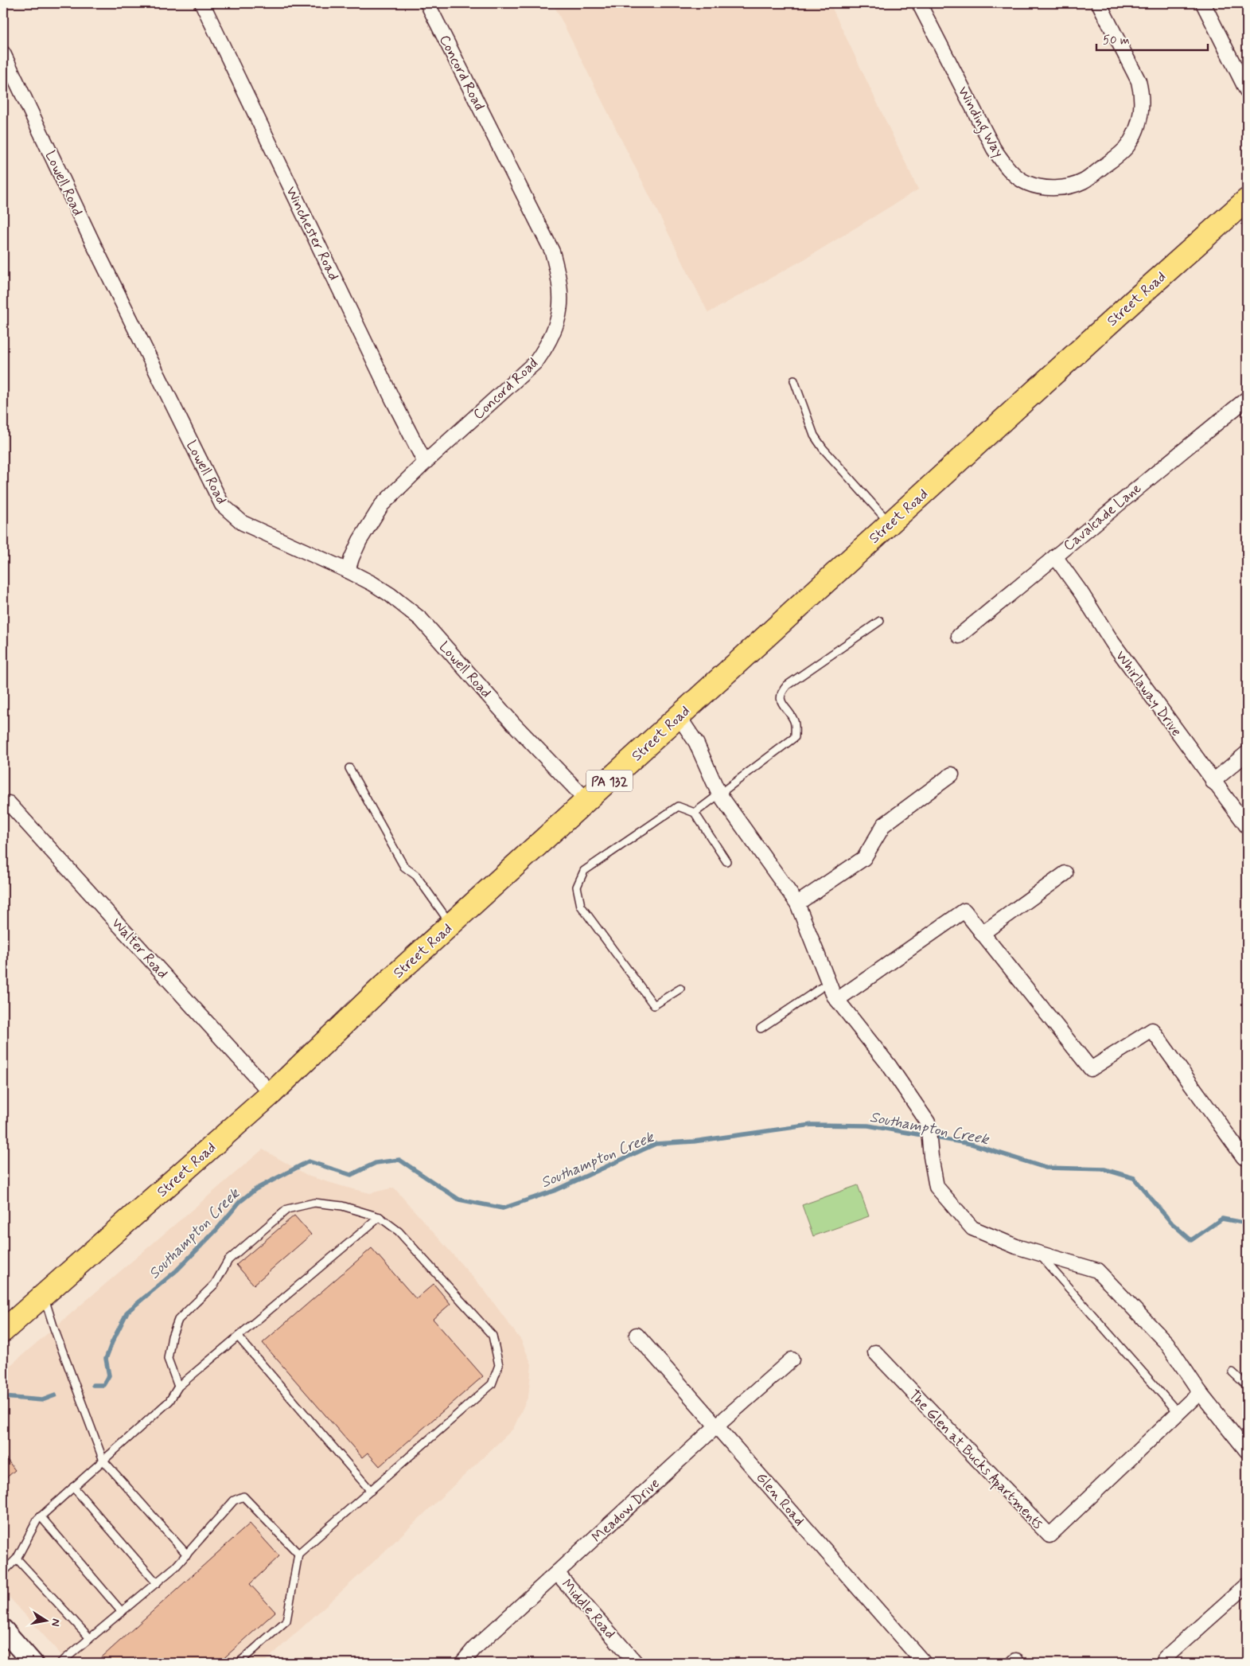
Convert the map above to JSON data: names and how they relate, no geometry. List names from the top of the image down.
{
  "streets": {
    "main road": ["Street Road", "PA 132"],
    "street": [
      "Concord Road",
      "Winding Way",
      "Lowell Road",
      "Winchester Road",
      "Cavalcade Lane",
      "Whirlaway Drive",
      "Walter Road",
      "The Glen at Bucks Apartments",
      "Glen Road",
      "Meadow Drive",
      "Middle Road"
    ]
  },
  "crossings": [
    ["Concord Road", "Lowell Road"],
    ["Concord Road", "Winchester Road"],
    ["Lowell Road", "Street Road"],
    ["Street Road", "Walter Road"],
    ["Cavalcade Lane", "Whirlaway Drive"],
    ["Glen Road", "Meadow Drive"],
    ["Meadow Drive", "Middle Road"]
  ],
  "water": ["Southampton Creek"],
  "scale_bar": "50 m",
  "north": "right"
}
